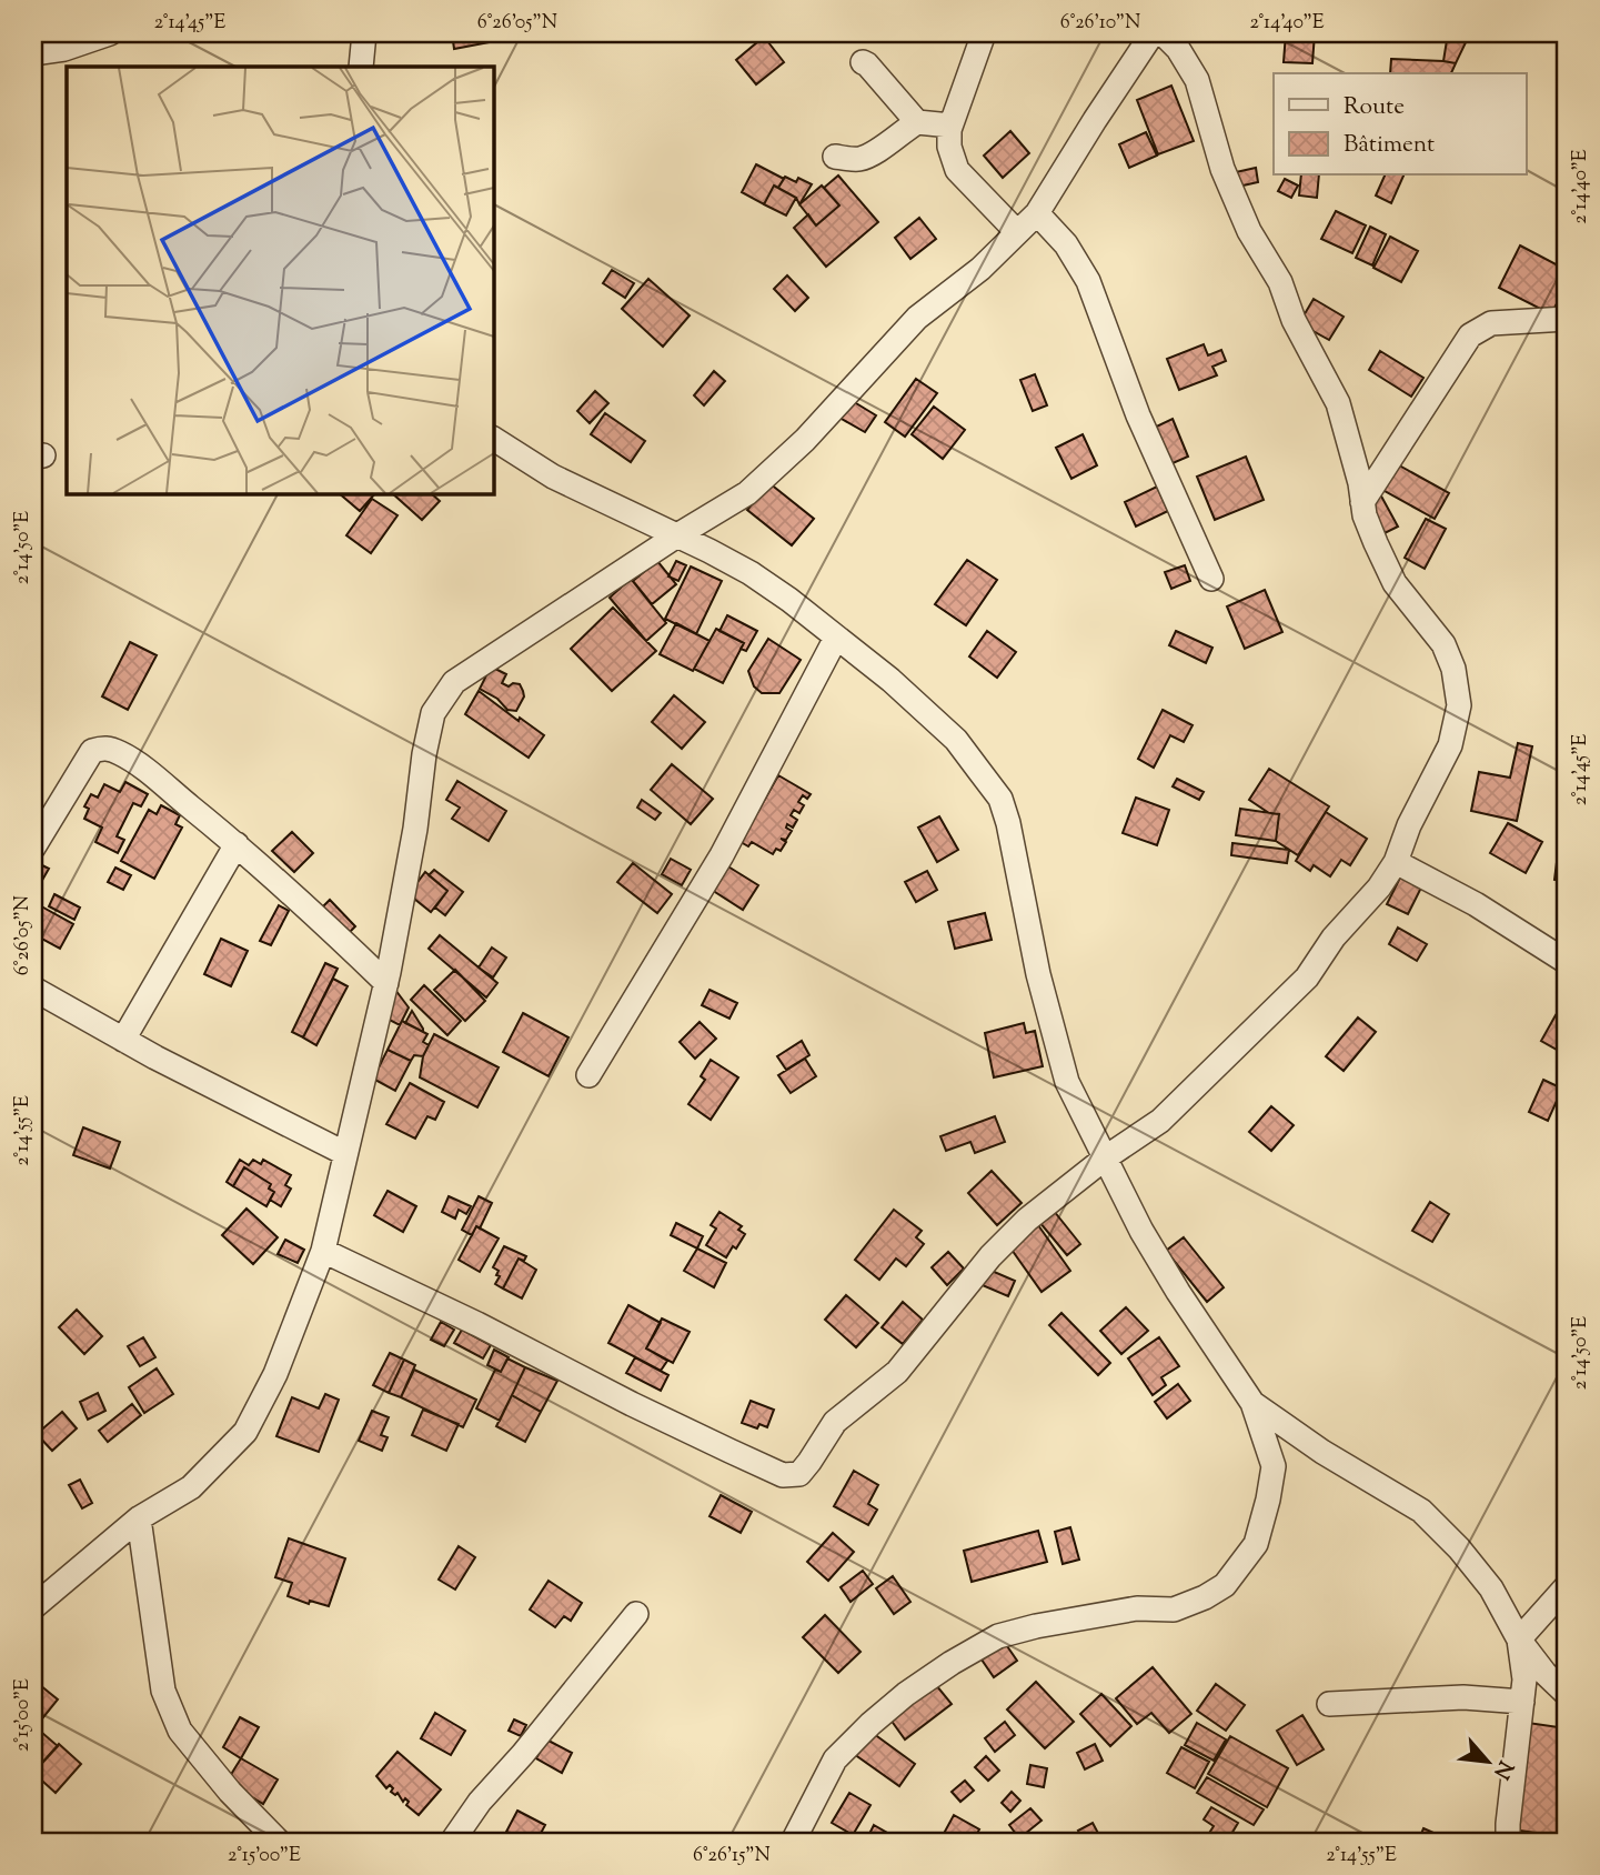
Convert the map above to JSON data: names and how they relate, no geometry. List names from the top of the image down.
{
  "legend": ["Route", "Bâtiment"],
  "north": "bottom right",
  "coordinates": [
    "2°14'45\"E",
    "6°26'05\"N",
    "6°26'10\"N",
    "2°14'40\"E",
    "2°14'50\"E",
    "2°14'55\"E",
    "2°15'00\"E",
    "6°26'15\"N"
  ]
}
